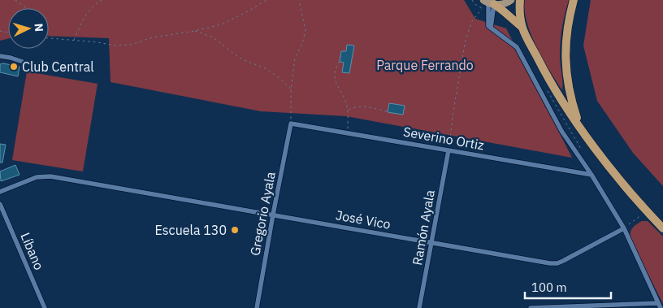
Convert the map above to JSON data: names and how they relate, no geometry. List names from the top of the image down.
{
  "streets": {
    "street": [
      "Severino Ortiz",
      "Gregorio Ayala",
      "José Vico",
      "Ramón Ayala",
      "Líbano"
    ]
  },
  "crossings": [
    ["Severino Ortiz", "Gregorio Ayala"],
    ["Severino Ortiz", "Ramón Ayala"],
    ["Gregorio Ayala", "José Vico"],
    ["José Vico", "Ramón Ayala"]
  ],
  "parks": ["Parque Ferrando"],
  "places": ["Club Central", "Escuela 130"],
  "scale_bar": "100 m",
  "north": "right"
}
